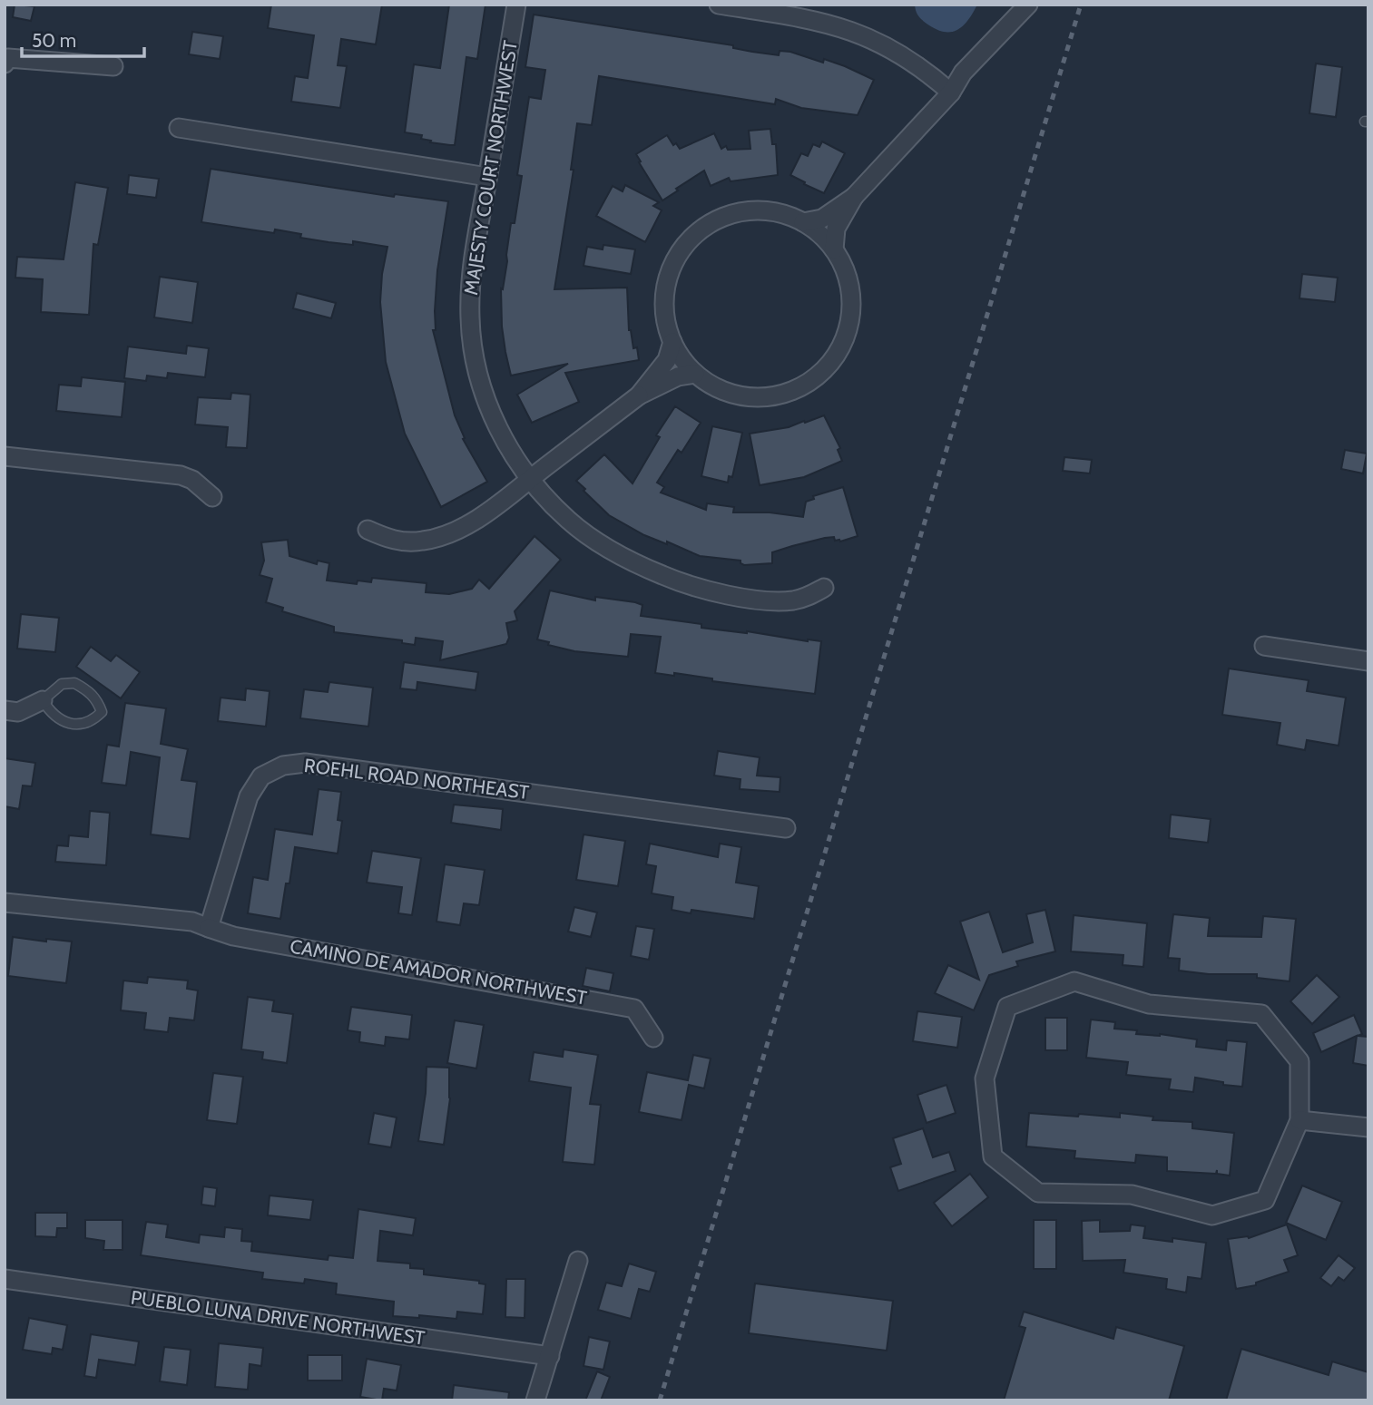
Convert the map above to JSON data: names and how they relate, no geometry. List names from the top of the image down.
{
  "streets": {
    "street": [
      "MAJESTY COURT NORTHWEST",
      "ROEHL ROAD NORTHEAST",
      "CAMINO DE AMADOR NORTHWEST",
      "PUEBLO LUNA DRIVE NORTHWEST"
    ]
  },
  "crossings": [
    ["ROEHL ROAD NORTHEAST", "CAMINO DE AMADOR NORTHWEST"]
  ],
  "scale_bar": "50 m"
}
